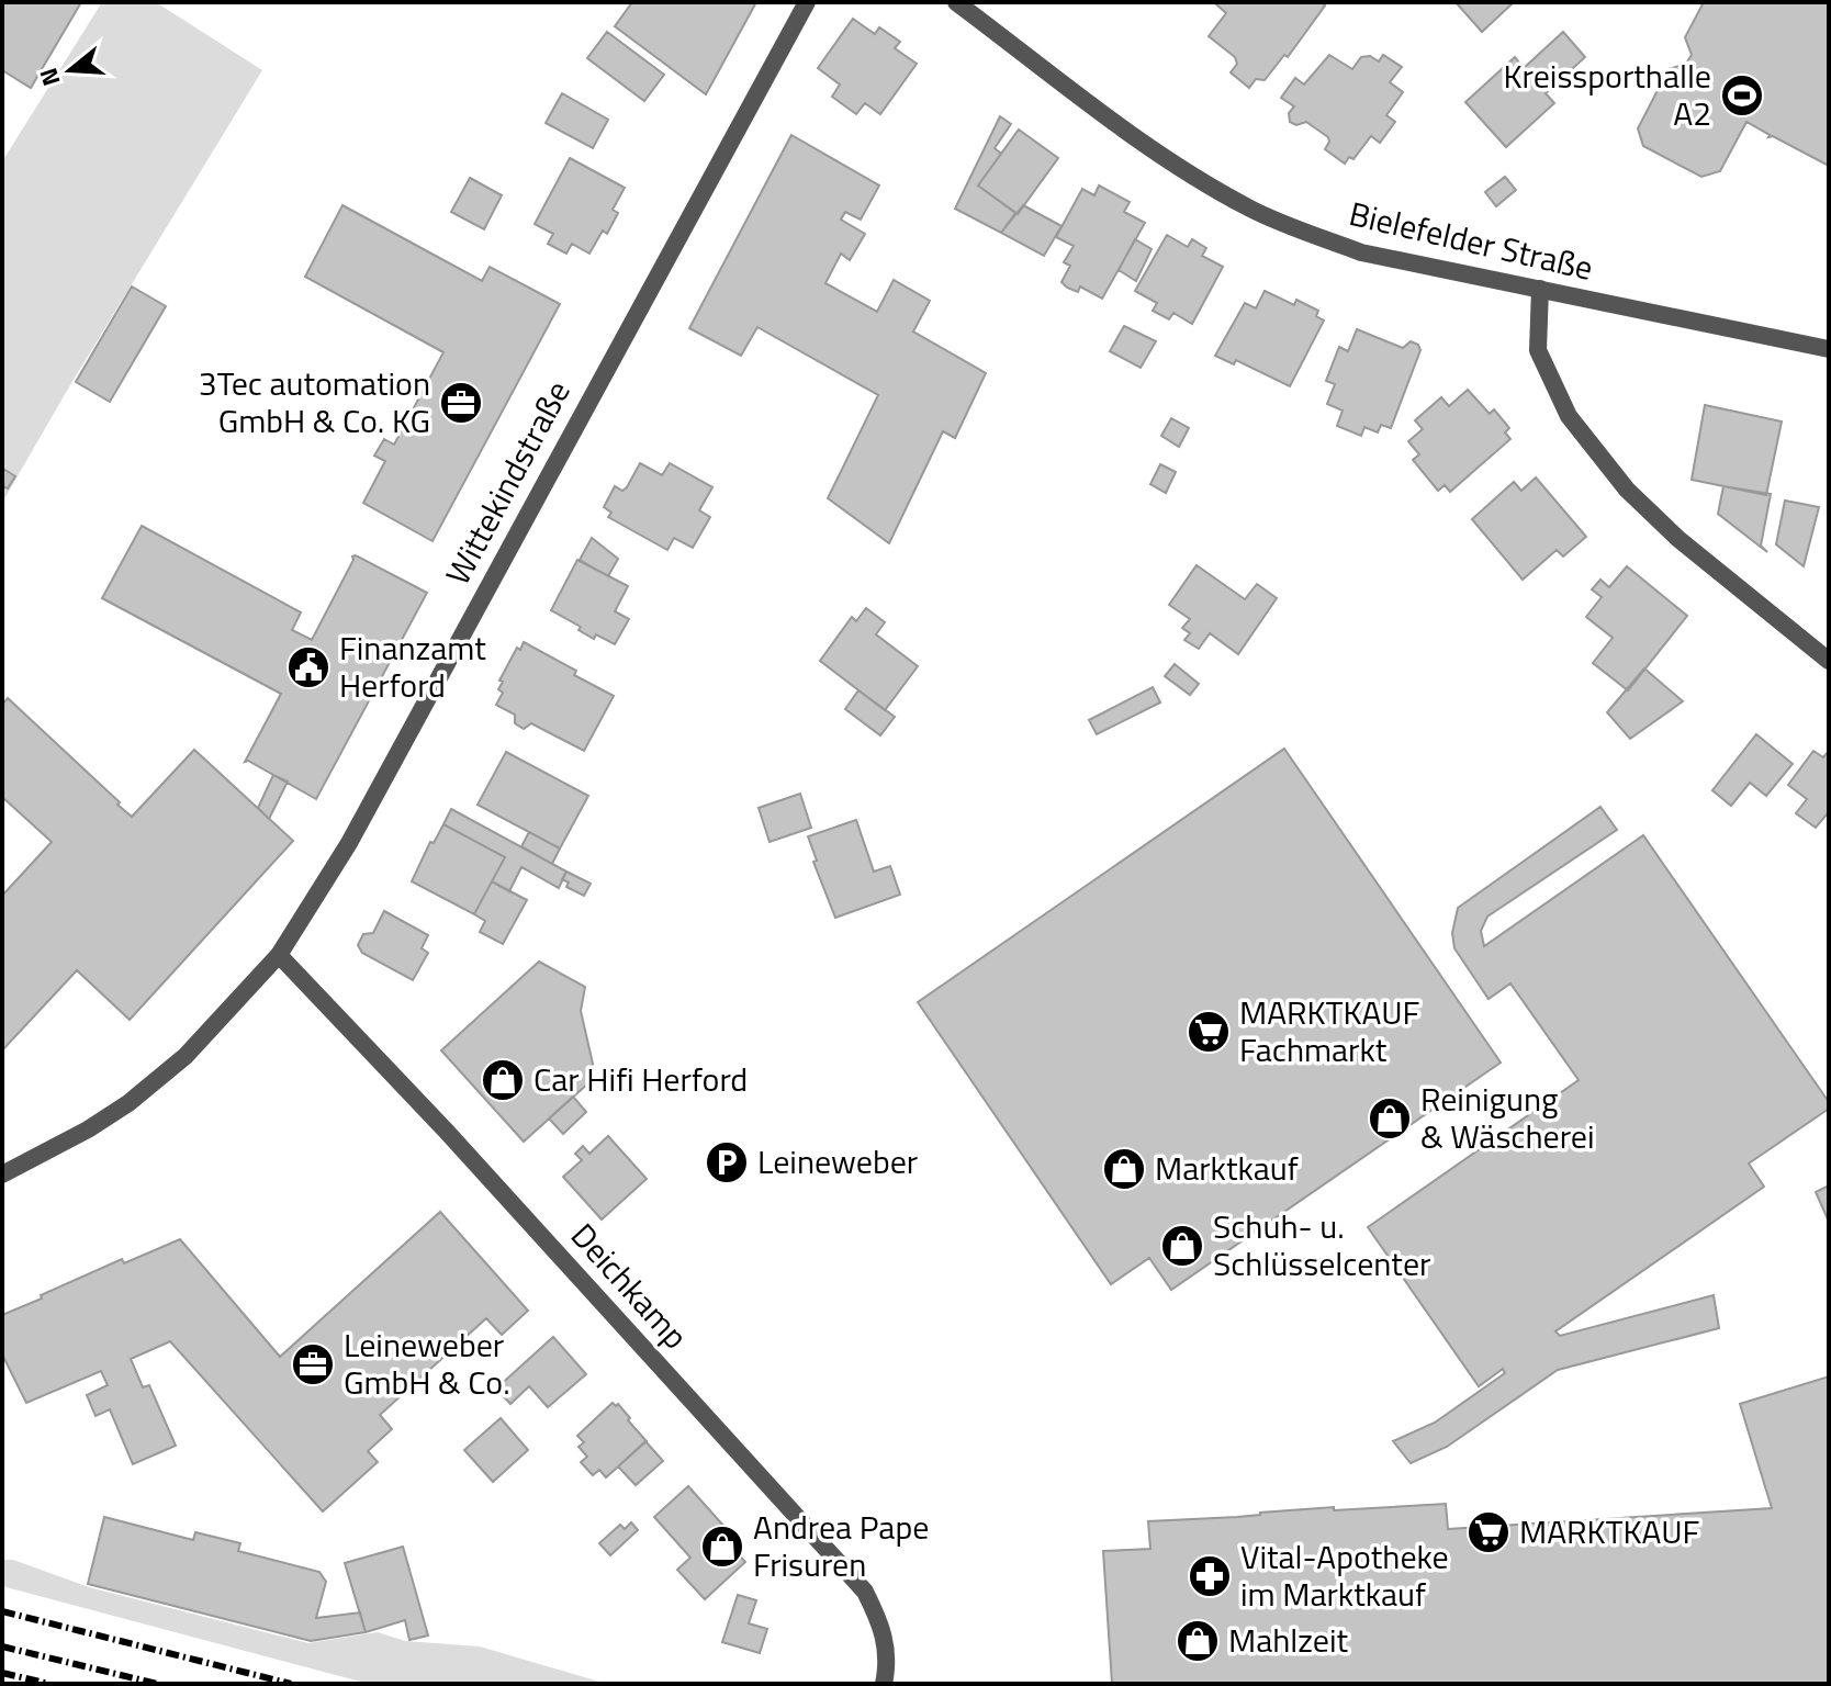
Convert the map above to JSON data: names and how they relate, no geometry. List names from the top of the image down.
{
  "streets": {
    "street": ["Bielefelder Straße", "Wittekindstraße", "Deichkamp"]
  },
  "crossings": [
    ["Wittekindstraße", "Deichkamp"]
  ],
  "places": {
    "sports": ["Kreissporthalle A2"],
    "office": ["3Tec automation GmbH & Co. KG", "Leineweber GmbH & Co."],
    "public building": ["Finanzamt Herford"],
    "supermarket": ["MARKTKAUF Fachmarkt", "MARKTKAUF"],
    "shop": [
      "Car Hifi Herford",
      "Reinigung & Wäscherei",
      "Marktkauf",
      "Schuh- u. Schlüsselcenter",
      "Andrea Pape Frisuren",
      "Mahlzeit"
    ],
    "parking": ["Leineweber"],
    "pharmacy": ["Vital-Apotheke im Marktkauf"]
  },
  "north": "left"
}
